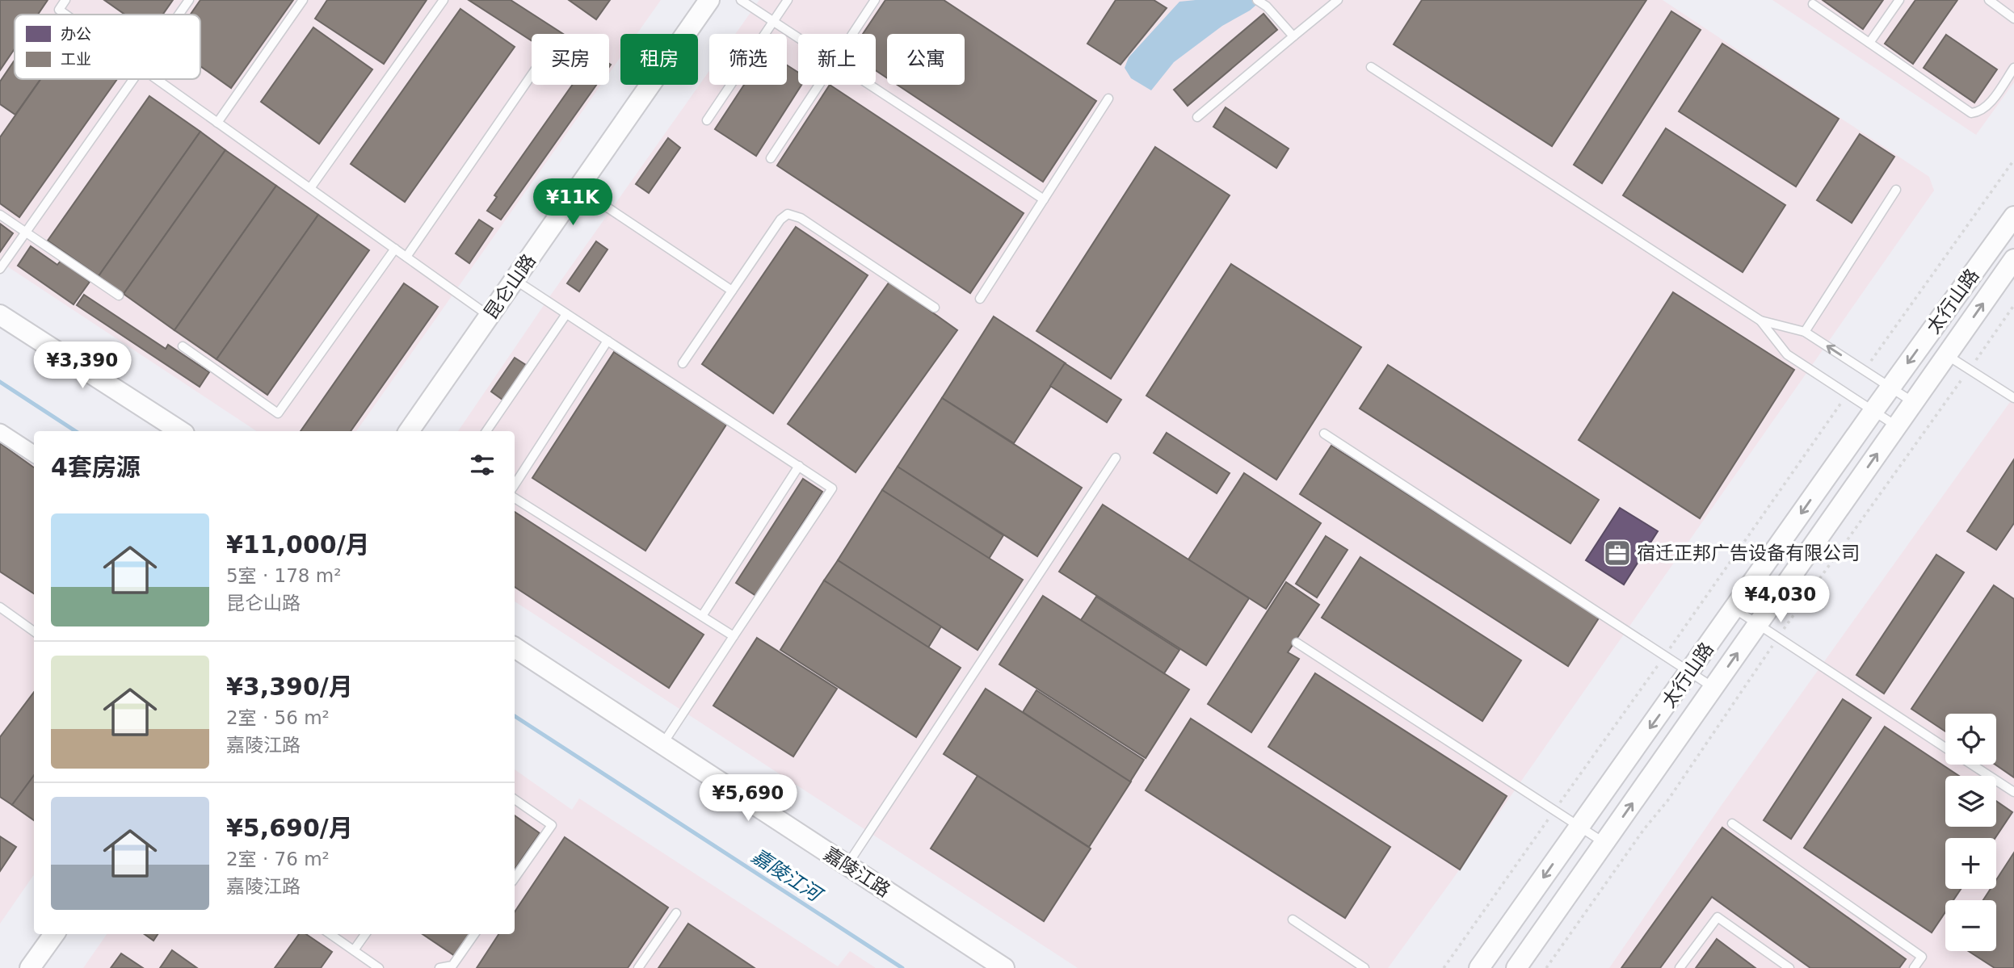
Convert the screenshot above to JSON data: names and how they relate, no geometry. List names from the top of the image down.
{
  "streets": {
    "street": ["昆仑山路", "太行山路", "嘉陵江路"]
  },
  "water": ["嘉陵江河"],
  "places": {
    "office": ["宿迁正邦广告设备有限公司"]
  },
  "legend": ["办公", "工业"],
  "page": {
    "chip": [
      "买房",
      "租房",
      "筛选",
      "新上",
      "公寓"
    ],
    "price": [
      "¥11K",
      "¥3,390",
      "¥4,030",
      "¥5,690"
    ],
    "heading": "4套房源",
    "list": [
      {
        "name": "¥11,000/月",
        "note": "5室 · 178 m² · 昆仑山路"
      },
      {
        "name": "¥3,390/月",
        "note": "2室 · 56 m² · 嘉陵江路"
      },
      {
        "name": "¥5,690/月",
        "note": "2室 · 76 m² · 嘉陵江路"
      }
    ],
    "map_buttons": ["+", "−"]
  }
}
